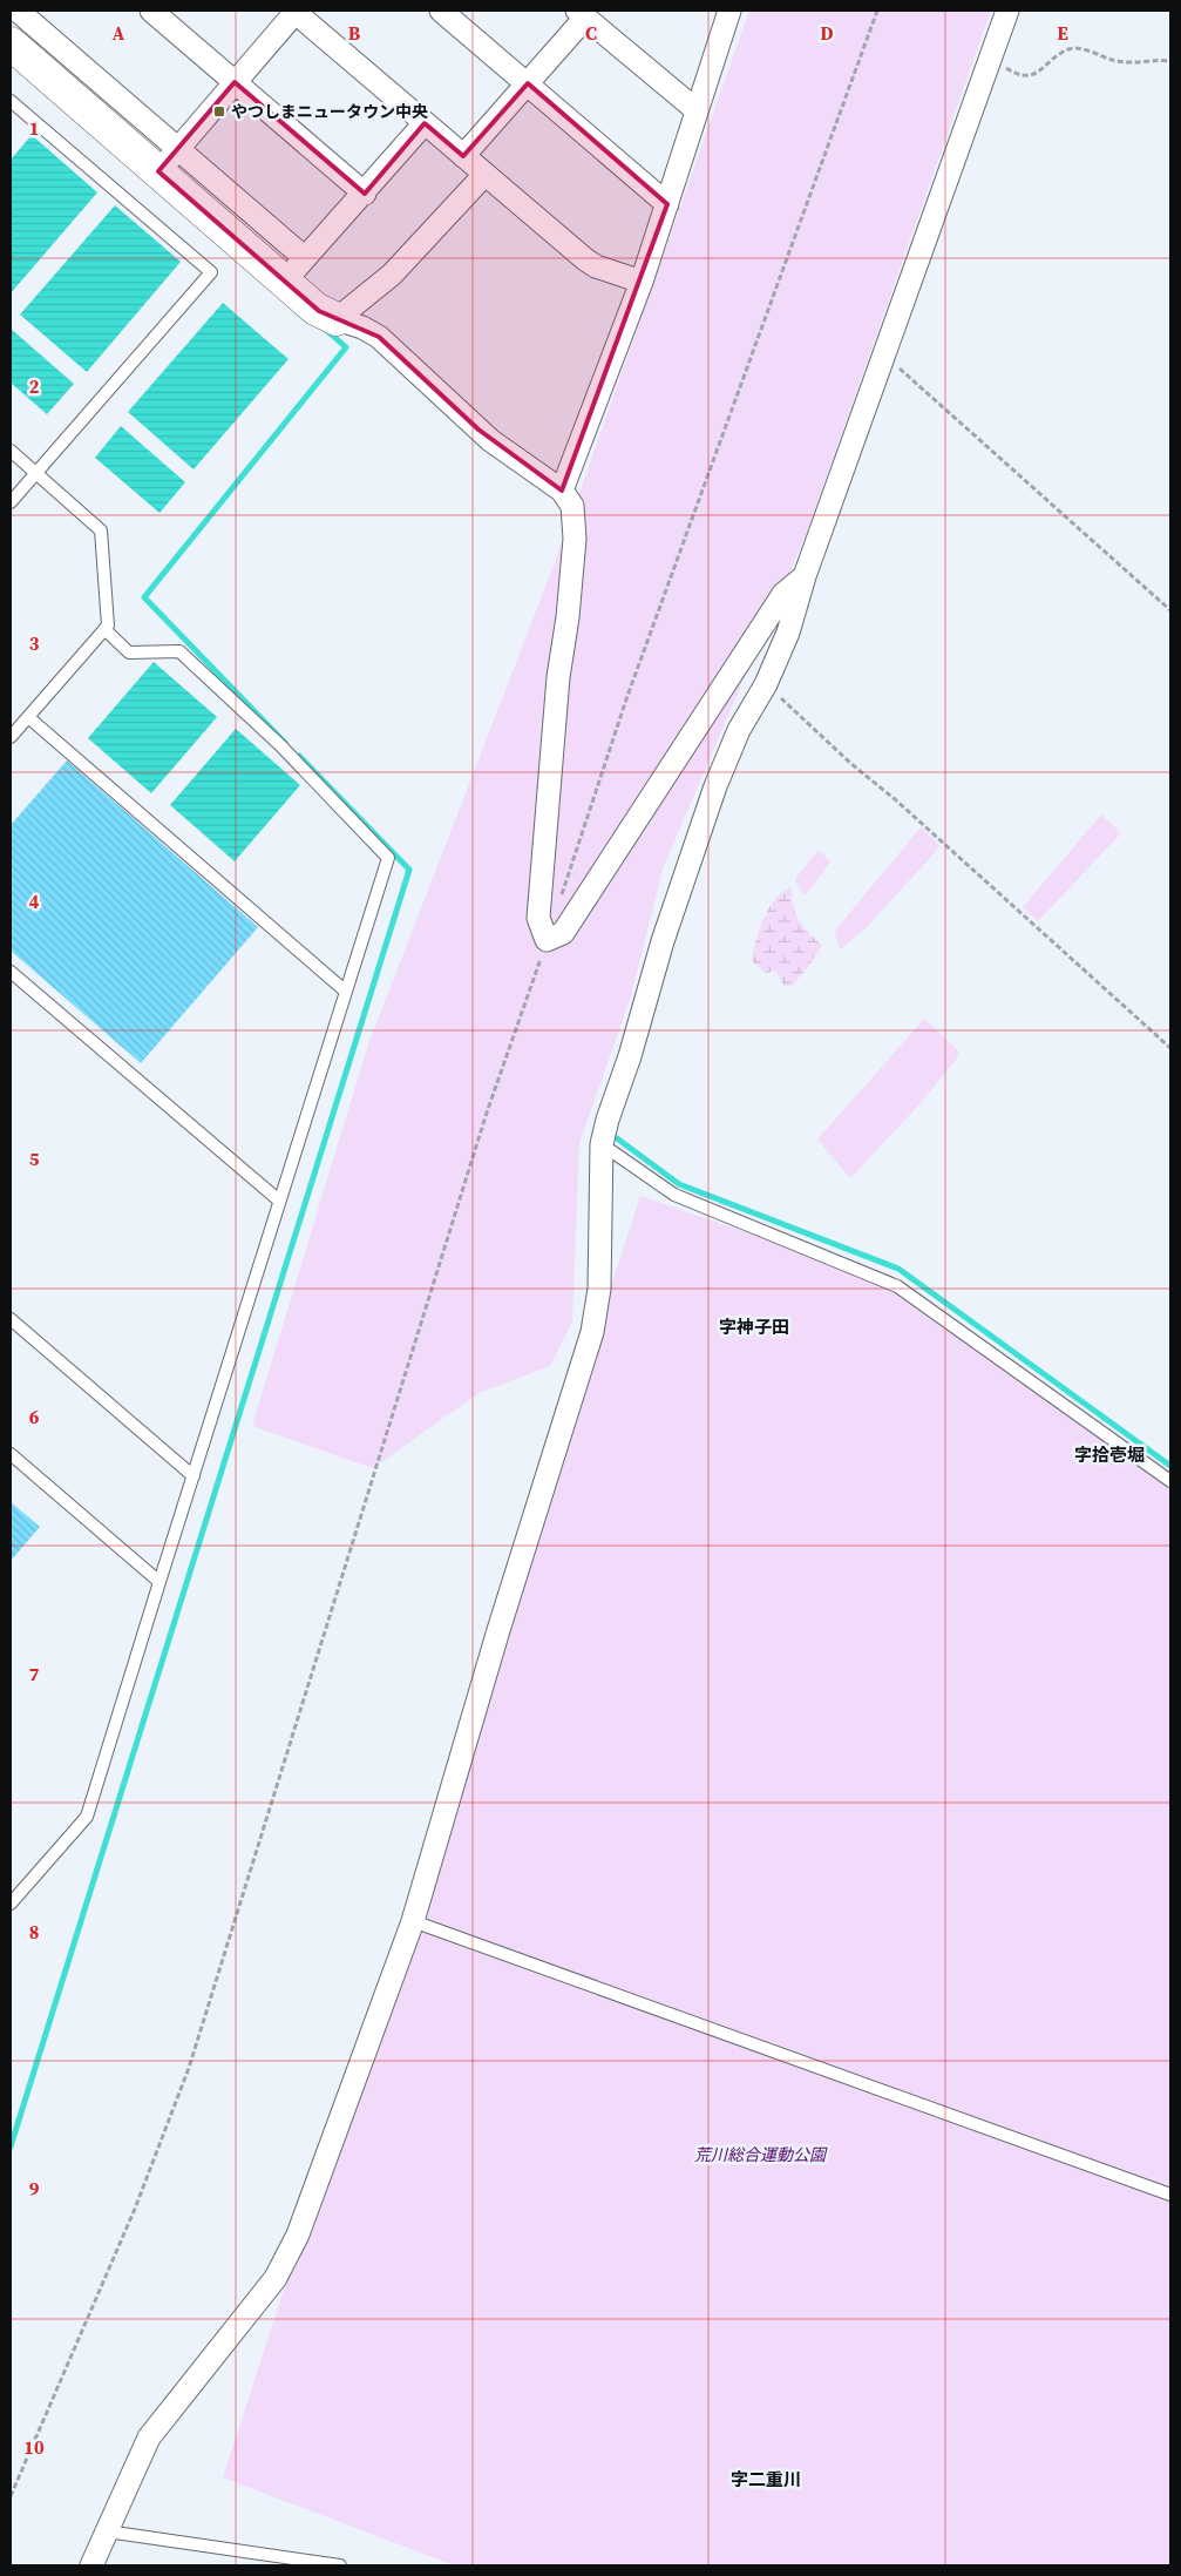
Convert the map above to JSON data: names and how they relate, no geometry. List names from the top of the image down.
{
  "districts": ["字神子田", "字拾壱堀", "字二重川"],
  "parks": ["荒川総合運動公園"],
  "places": {
    "transit": ["やつしまニュータウン中央"]
  },
  "grid": {
    "columns": [
      "A",
      "B",
      "C",
      "D",
      "E"
    ],
    "rows": [
      "1",
      "2",
      "3",
      "4",
      "5",
      "6",
      "7",
      "8",
      "9",
      "10"
    ]
  }
}
